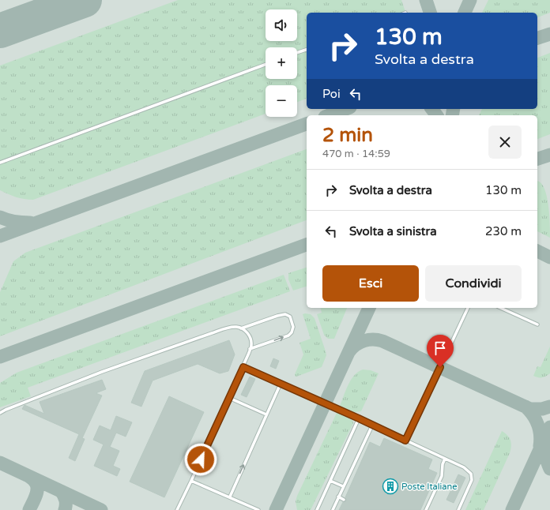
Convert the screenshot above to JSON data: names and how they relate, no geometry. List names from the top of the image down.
{
  "places": {
    "building": ["Poste Italiane"]
  },
  "page": {
    "map_buttons": ["+", "−"],
    "turn": ["130 m", "Svolta a destra"],
    "then": "Poi",
    "heading": ["2 min", "470 m · 14:59"],
    "list": [
      {
        "name": "Svolta a destra",
        "value": "130 m"
      },
      {
        "name": "Svolta a sinistra",
        "value": "230 m"
      }
    ],
    "buttons": ["Esci", "Condividi"]
  }
}
